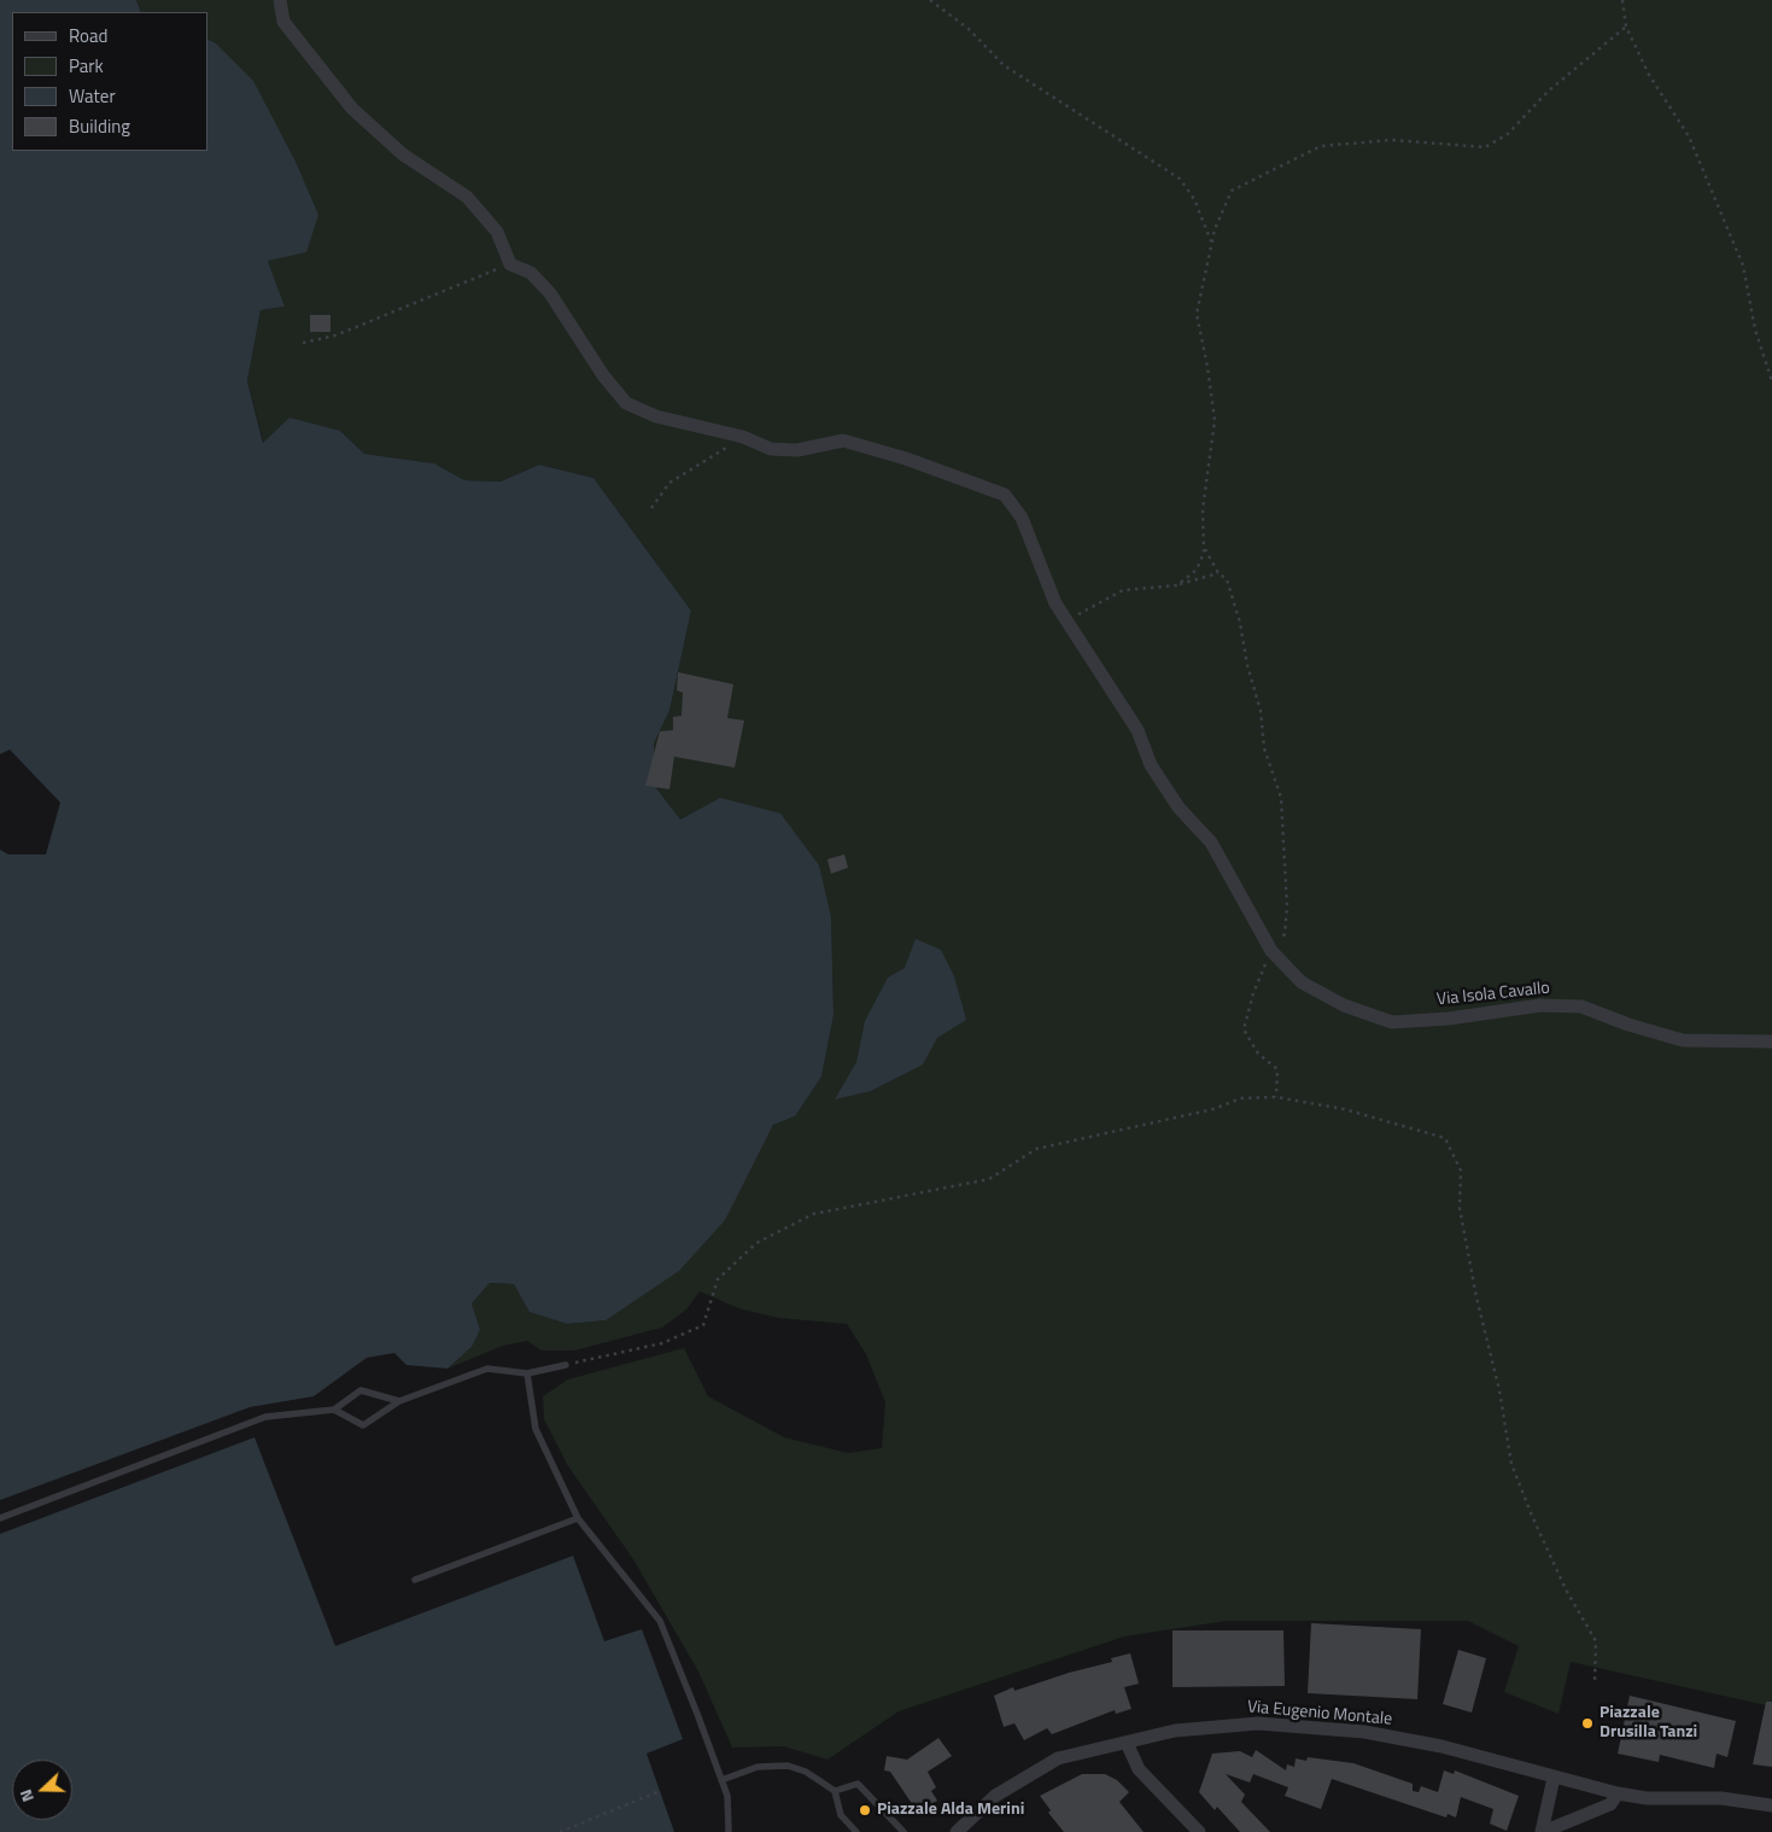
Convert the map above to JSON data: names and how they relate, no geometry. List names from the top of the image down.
{
  "streets": {
    "street": ["Via Isola Cavallo", "Via Eugenio Montale"]
  },
  "places": ["Piazzale Drusilla Tanzi", "Piazzale Alda Merini"],
  "legend": [
    "Road",
    "Park",
    "Water",
    "Building"
  ],
  "north": "left"
}
